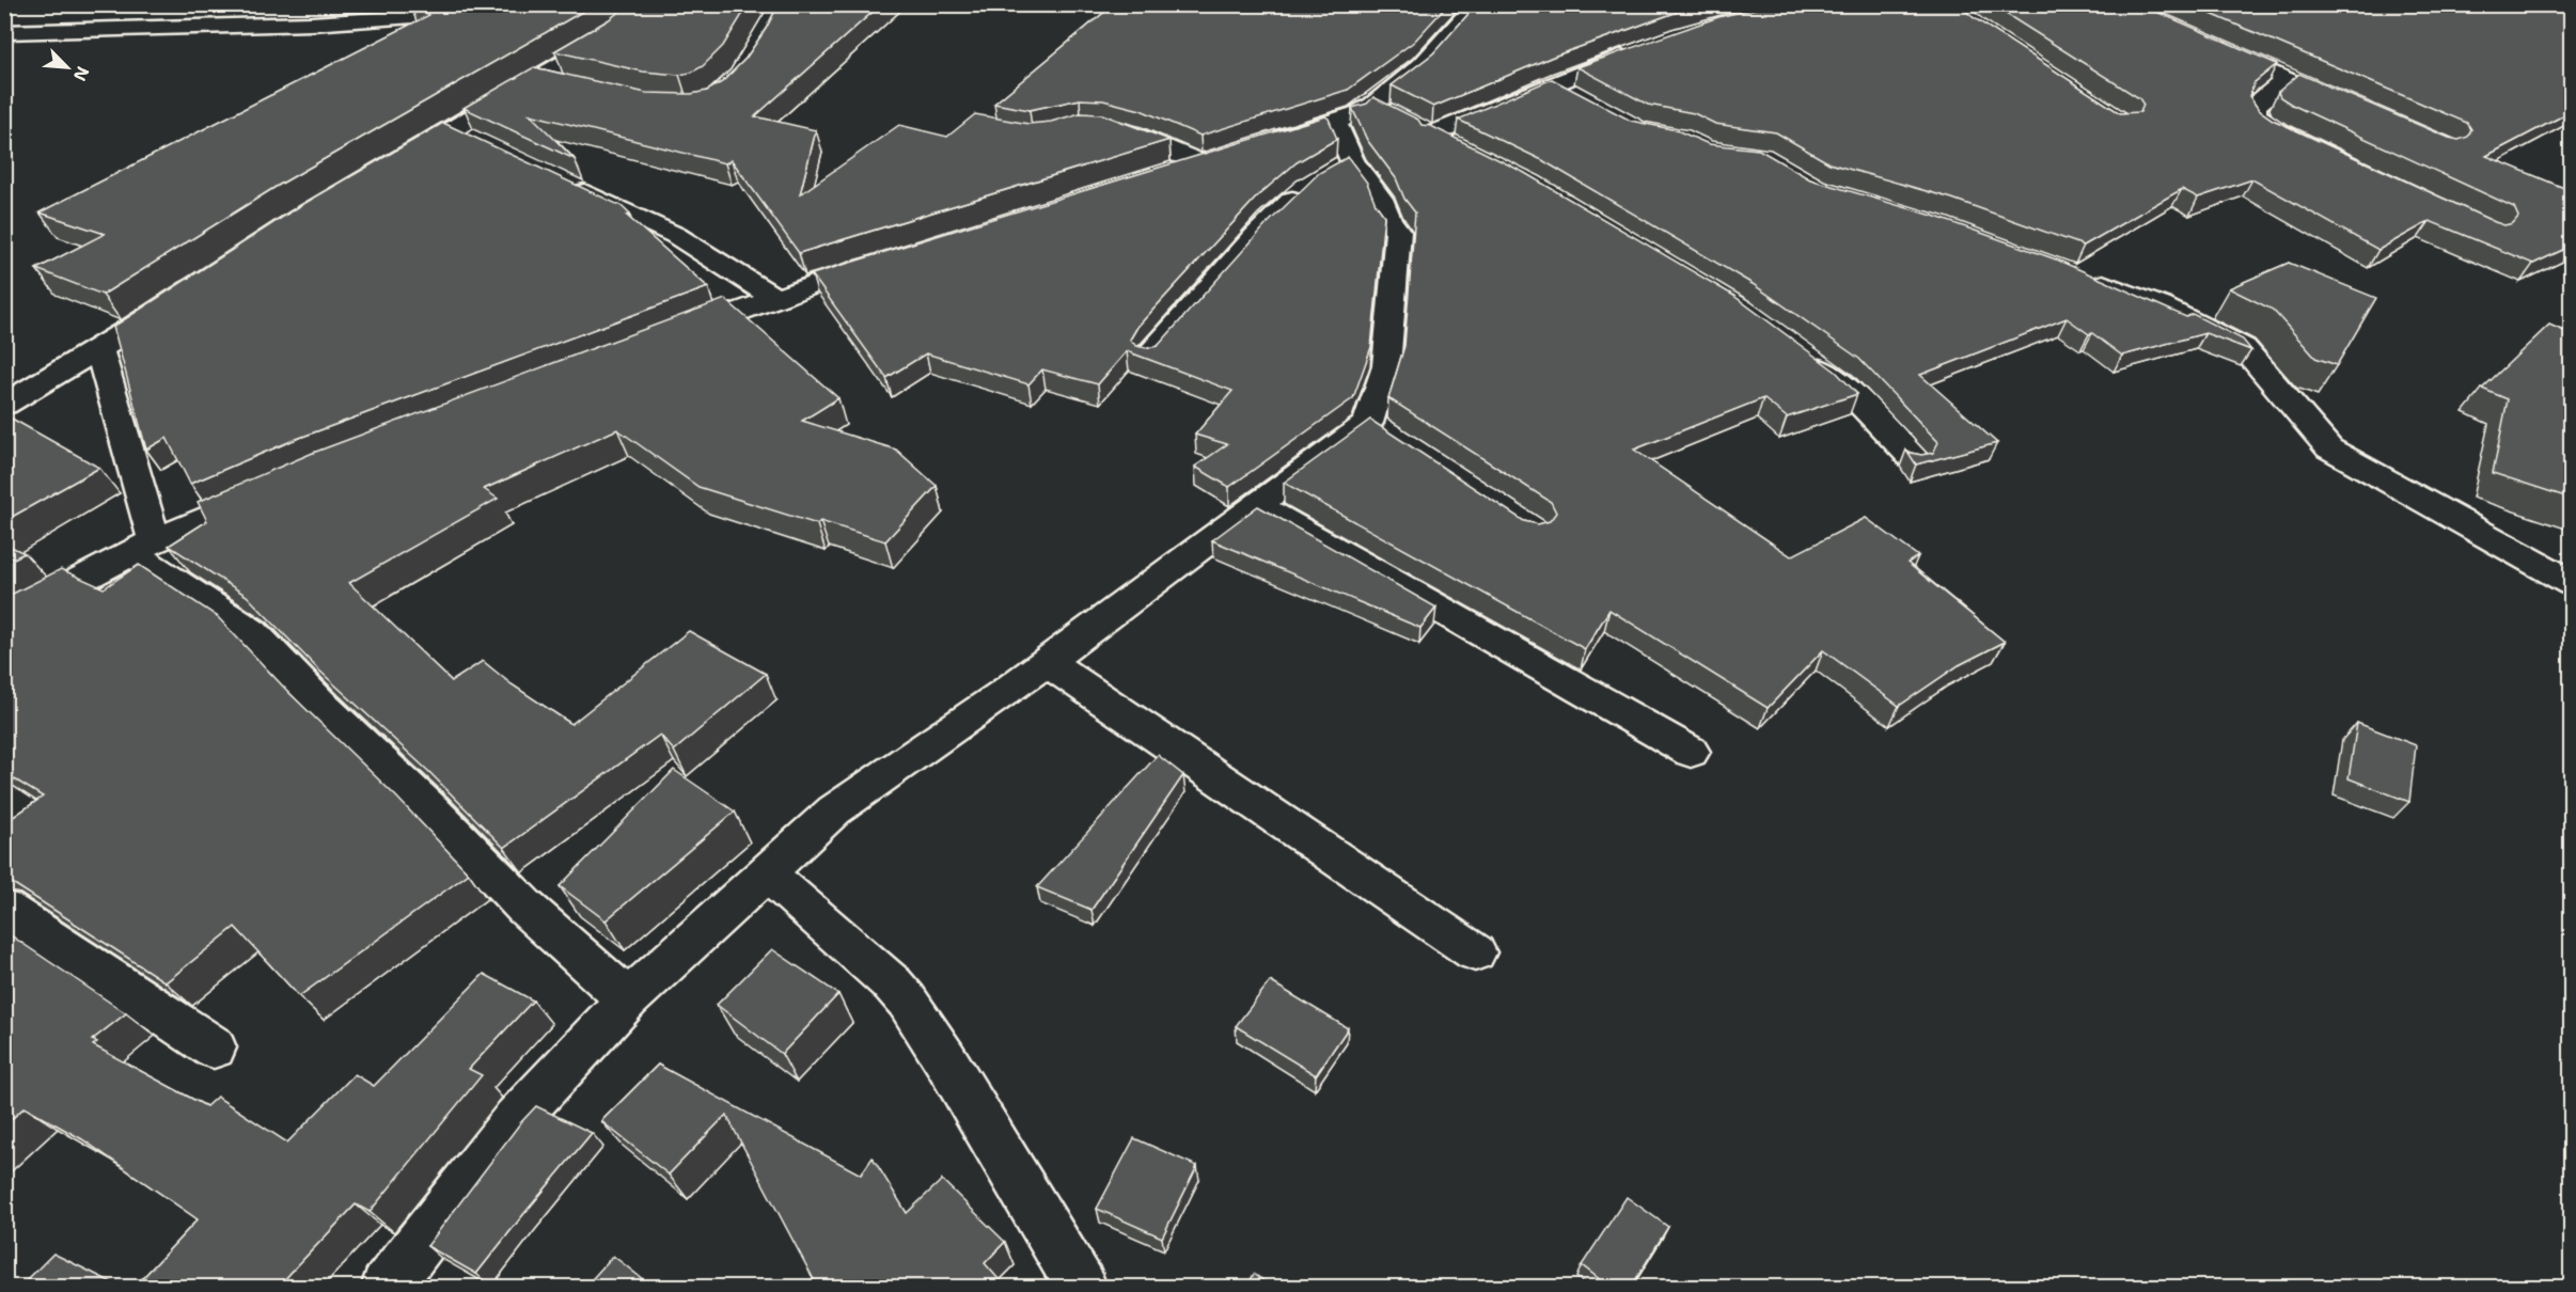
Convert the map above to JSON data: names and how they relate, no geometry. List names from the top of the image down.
{
  "north": "bottom right"
}
